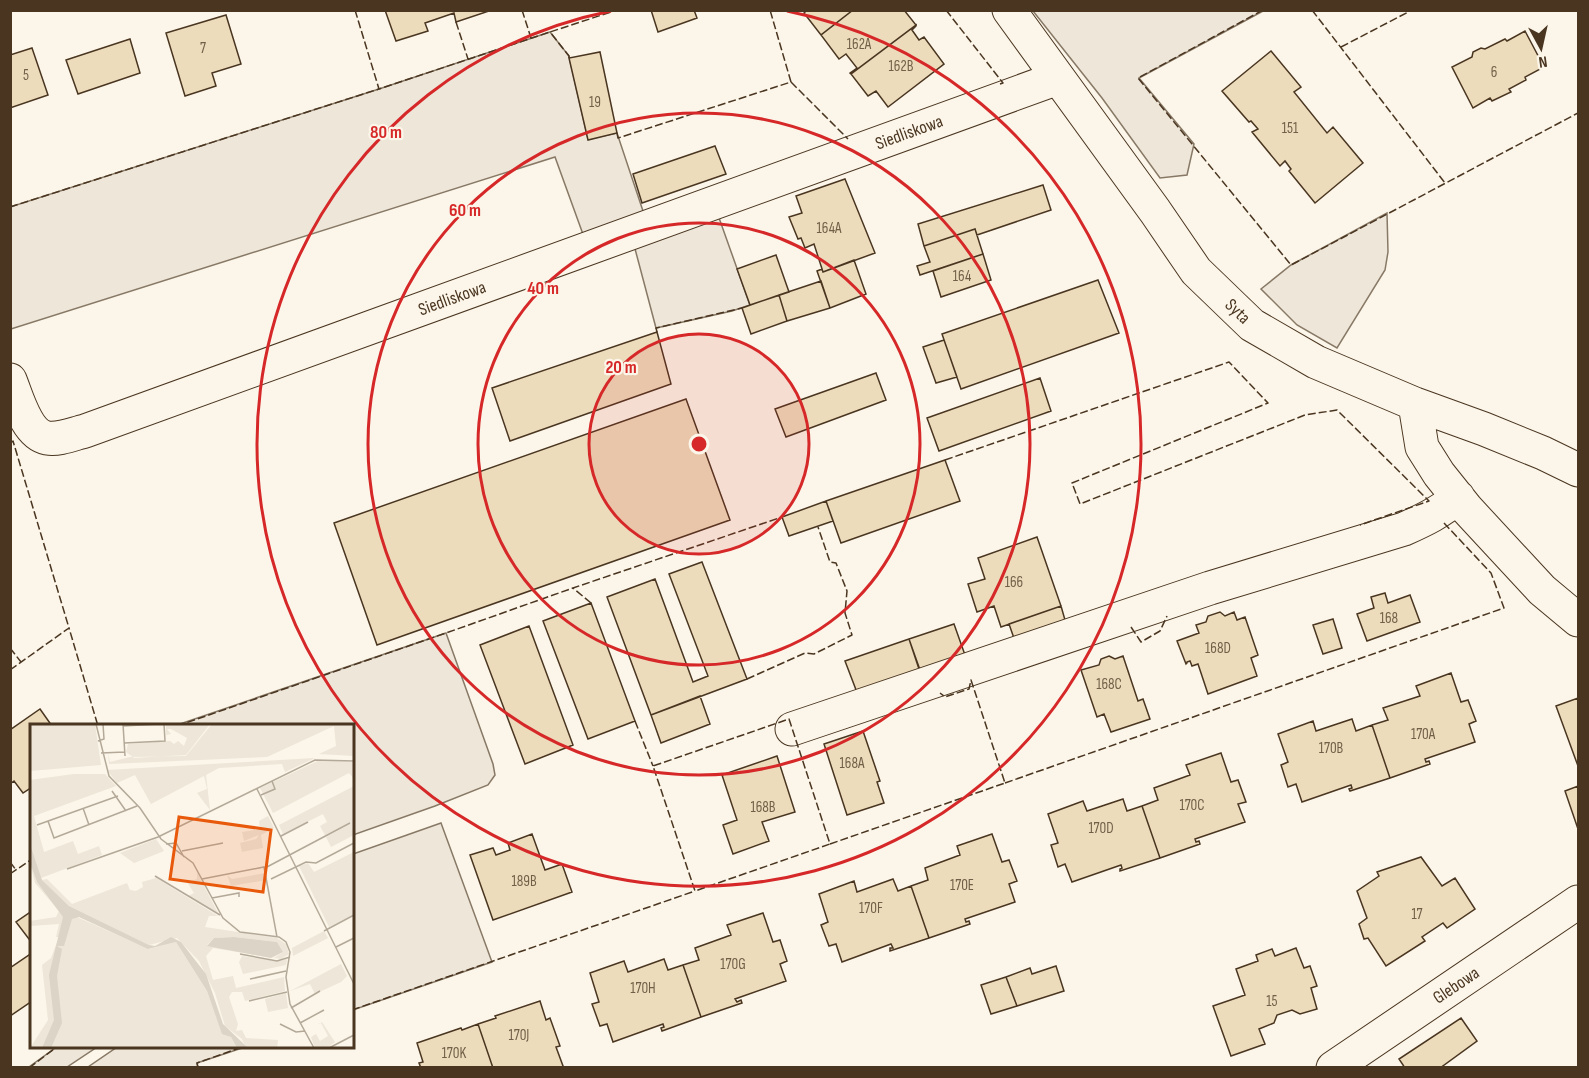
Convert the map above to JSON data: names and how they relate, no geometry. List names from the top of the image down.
{
  "streets": {
    "street": ["Siedliskowa", "Syta", "Glebowa"]
  },
  "crossings": [
    ["Siedliskowa", "Syta"]
  ],
  "house_numbers": [
    "162A",
    "7",
    "162B",
    "6",
    "5",
    "19",
    "151",
    "164A",
    "164",
    "166",
    "168",
    "168D",
    "168C",
    "170A",
    "170B",
    "168A",
    "170C",
    "168B",
    "170D",
    "189B",
    "170E",
    "170F",
    "17",
    "170G",
    "170H",
    "15",
    "170J",
    "170K"
  ],
  "north": "bottom",
  "rings": [
    "80 m",
    "60 m",
    "40 m",
    "20 m"
  ]
}
